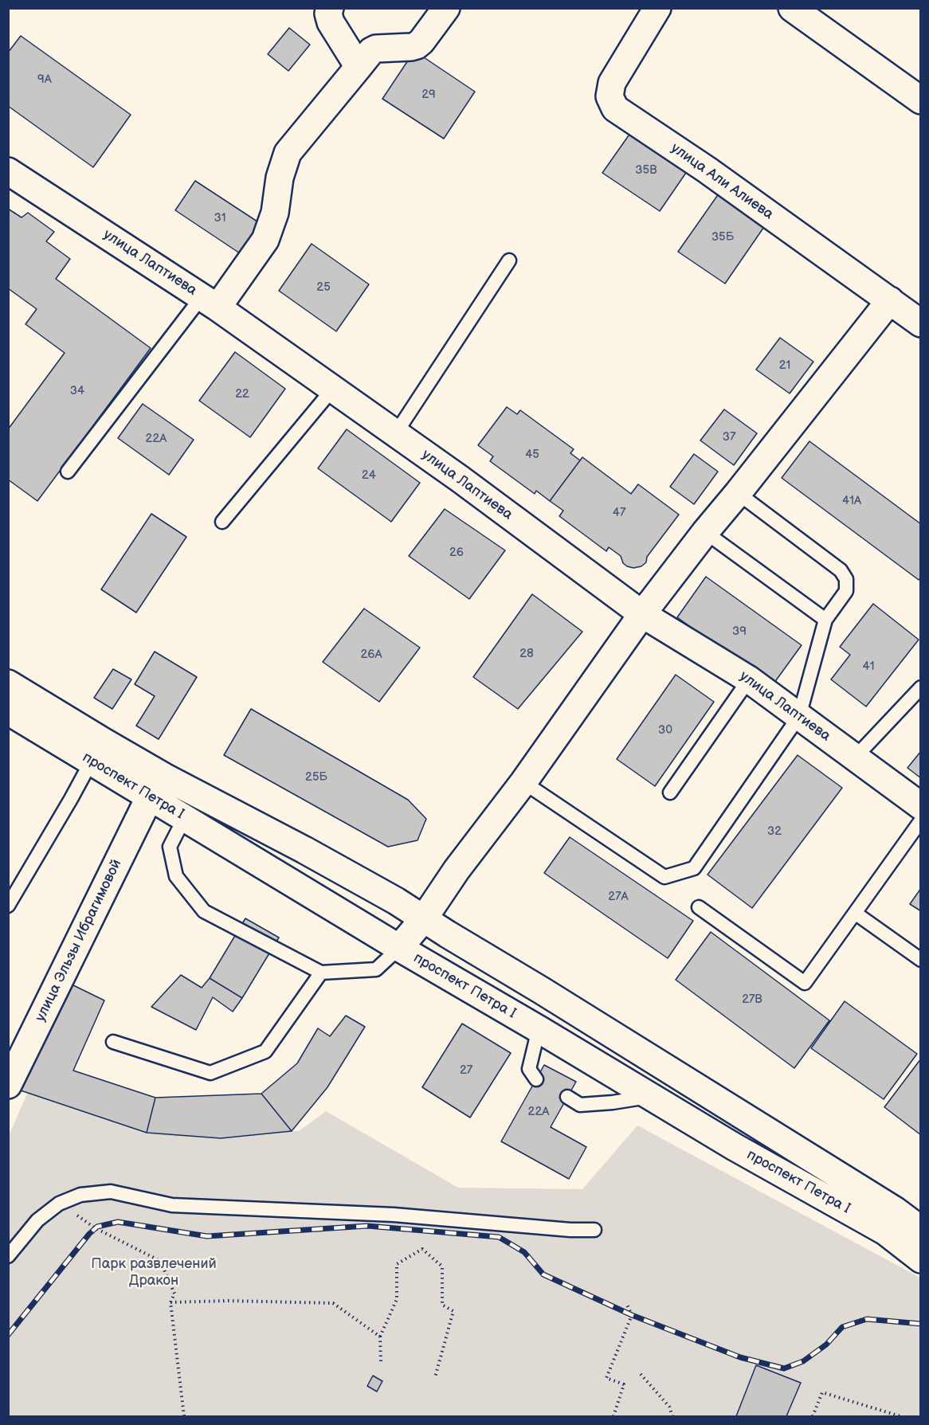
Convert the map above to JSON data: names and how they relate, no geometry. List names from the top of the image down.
{
  "streets": {
    "street": [
      "улица Али Алиева",
      "улица Лаптиева",
      "проспект Петра I",
      "улица Эльзы Ибрагимовой"
    ]
  },
  "crossings": [
    ["проспект Петра I", "улица Эльзы Ибрагимовой"]
  ],
  "parks": ["Парк развлечений Дракон"],
  "house_numbers": [
    "9А",
    "29",
    "35В",
    "31",
    "35Б",
    "25",
    "21",
    "34",
    "22",
    "37",
    "22А",
    "45",
    "24",
    "41А",
    "47",
    "26",
    "39",
    "28",
    "26А",
    "41",
    "30",
    "25Б",
    "32",
    "27А",
    "27В",
    "27",
    "22А"
  ]
}
